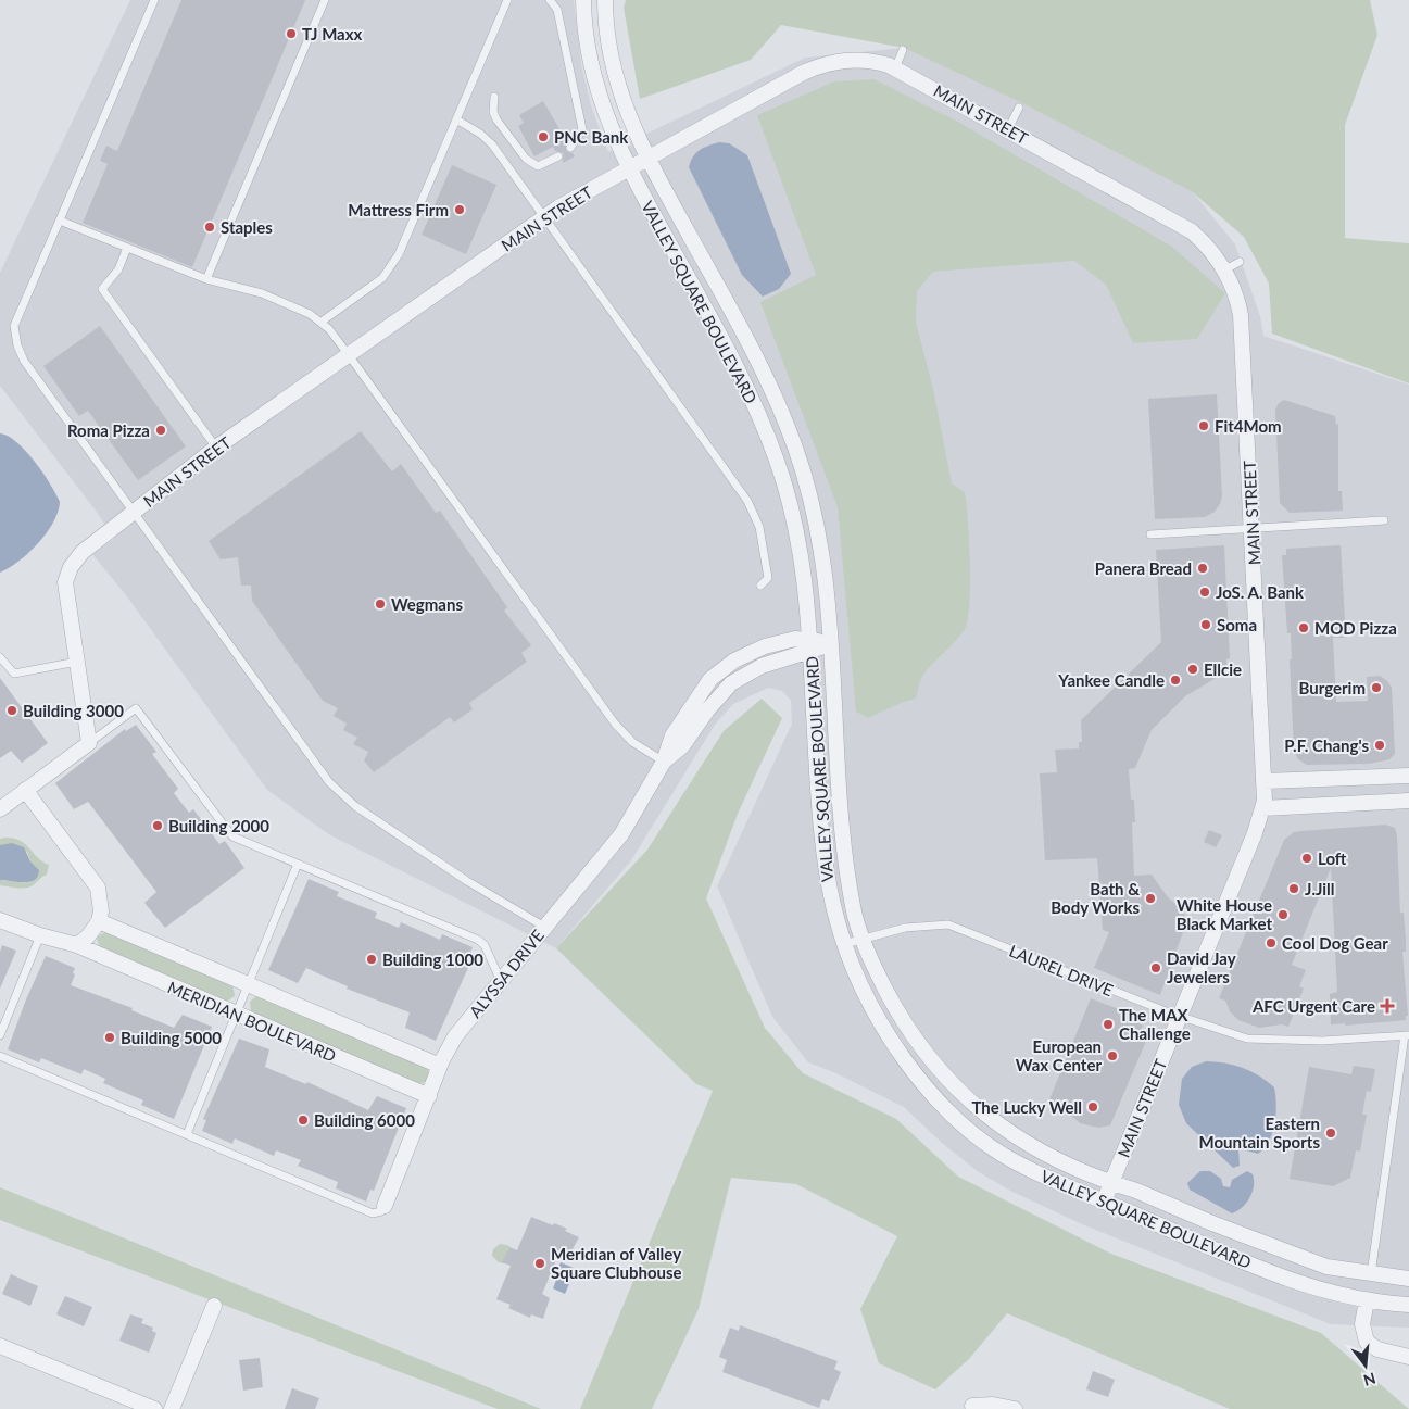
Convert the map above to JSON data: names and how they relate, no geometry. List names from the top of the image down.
{
  "streets": {
    "street": [
      "MAIN STREET",
      "VALLEY SQUARE BOULEVARD",
      "ALYSSA DRIVE",
      "MERIDIAN BOULEVARD"
    ],
    "lane": ["LAUREL DRIVE"]
  },
  "crossings": [
    ["MAIN STREET", "VALLEY SQUARE BOULEVARD"],
    ["MAIN STREET", "LAUREL DRIVE"],
    ["VALLEY SQUARE BOULEVARD", "LAUREL DRIVE"],
    ["VALLEY SQUARE BOULEVARD", "ALYSSA DRIVE"],
    ["ALYSSA DRIVE", "MERIDIAN BOULEVARD"]
  ],
  "places": {
    "other": [
      "TJ Maxx",
      "PNC Bank",
      "Mattress Firm",
      "Staples",
      "Fit4Mom",
      "Roma Pizza",
      "Panera Bread",
      "JoS. A. Bank",
      "Wegmans",
      "Soma",
      "MOD Pizza",
      "Ellcie",
      "Yankee Candle",
      "Burgerim",
      "Building 3000",
      "P.F. Chang's",
      "Building 2000",
      "Loft",
      "J.Jill",
      "Bath & Body Works",
      "White House Black Market",
      "Cool Dog Gear",
      "Building 1000",
      "David Jay Jewelers",
      "The MAX Challenge",
      "Building 5000",
      "European Wax Center",
      "The Lucky Well",
      "Building 6000",
      "Eastern Mountain Sports",
      "Meridian of Valley Square Clubhouse"
    ],
    "health": ["AFC Urgent Care"]
  },
  "north": "bottom"
}
